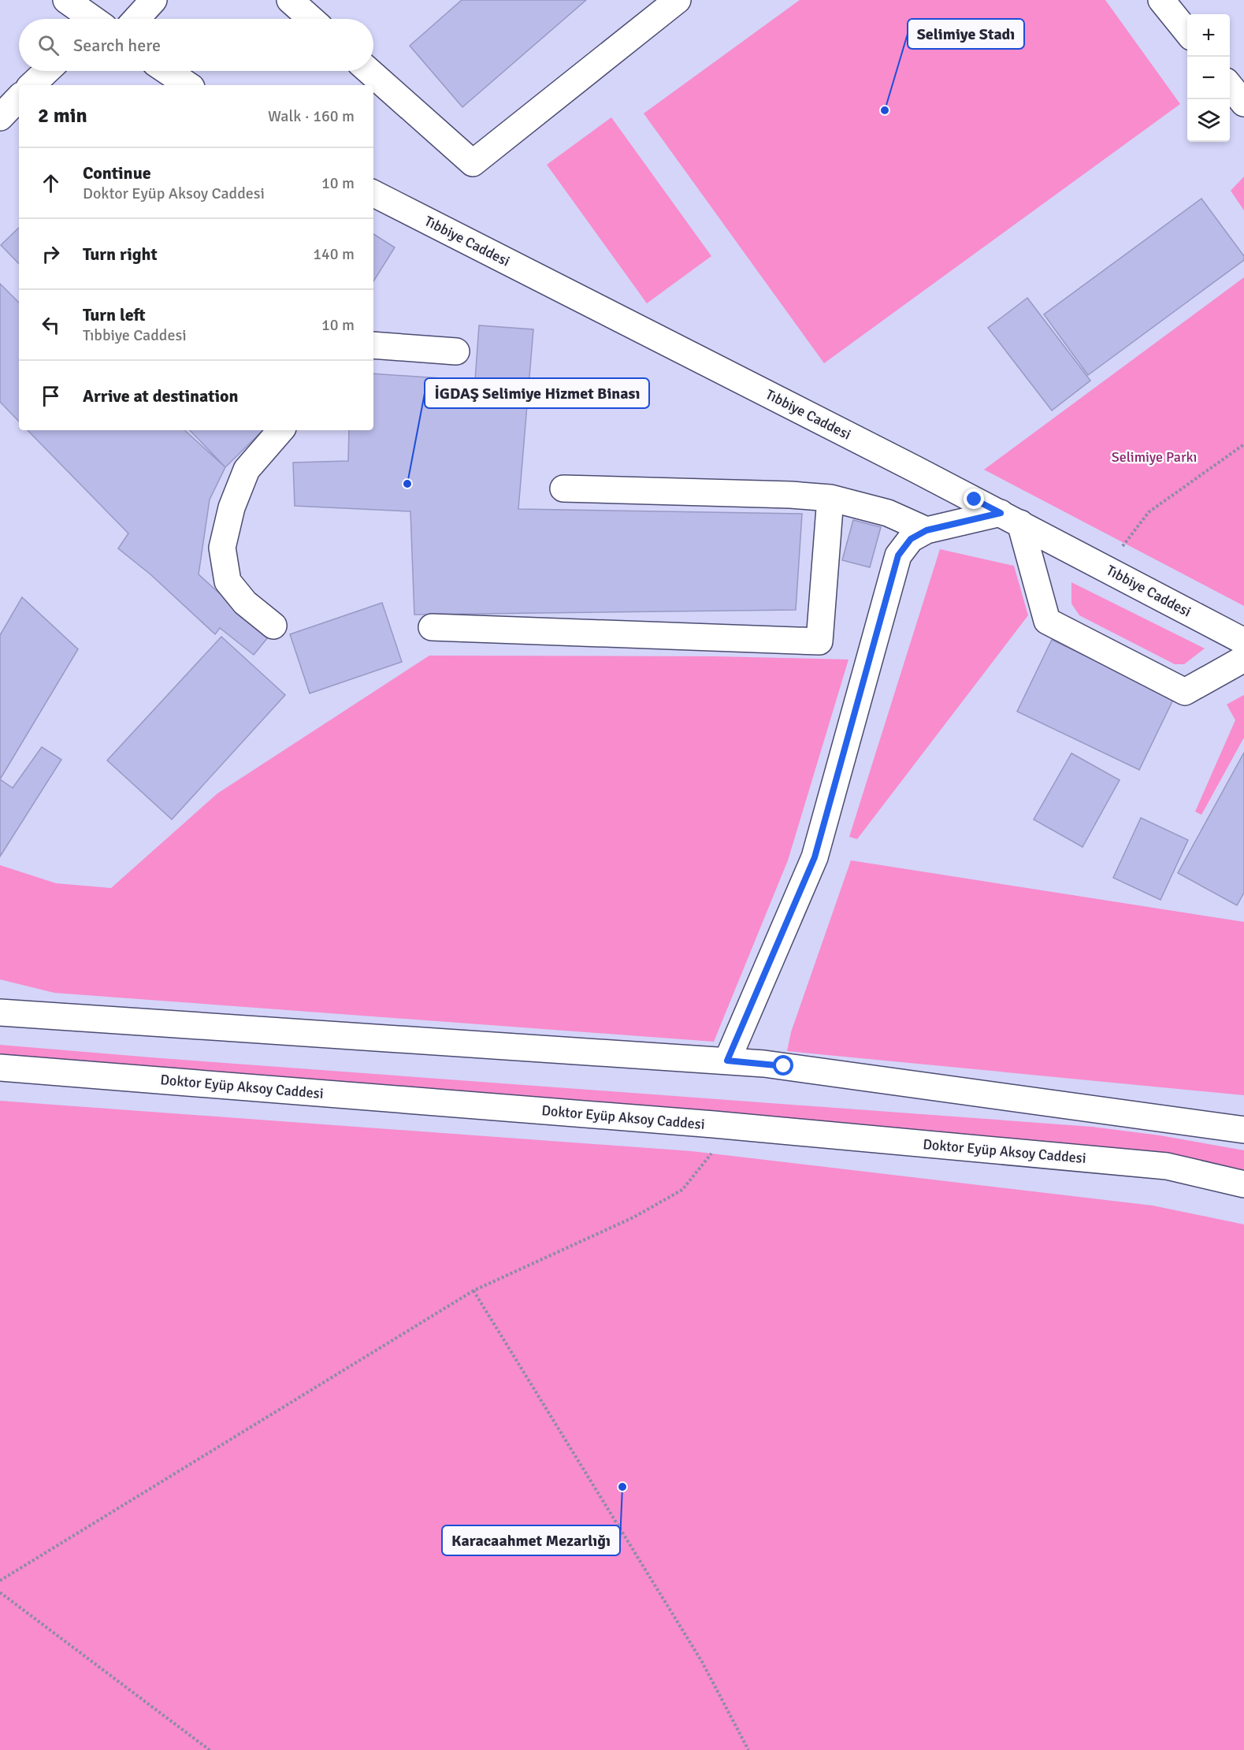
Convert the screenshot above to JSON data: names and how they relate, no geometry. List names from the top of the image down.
{
  "streets": {
    "main road": ["Tıbbiye Caddesi", "Doktor Eyüp Aksoy Caddesi"]
  },
  "parks": ["Selimiye Parkı"],
  "places": ["Selimiye Stadı", "İGDAŞ Selimiye Hizmet Binası", "Karacaahmet Mezarlığı"],
  "page": {
    "map_buttons": ["+", "−"],
    "search": "Search here",
    "heading": ["2 min", "Walk · 160 m"],
    "list": [
      ["Continue", "Doktor Eyüp Aksoy Caddesi", "10 m"],
      ["Turn right", "140 m"],
      ["Turn left", "Tıbbiye Caddesi", "10 m"],
      "Arrive at destination"
    ]
  }
}
